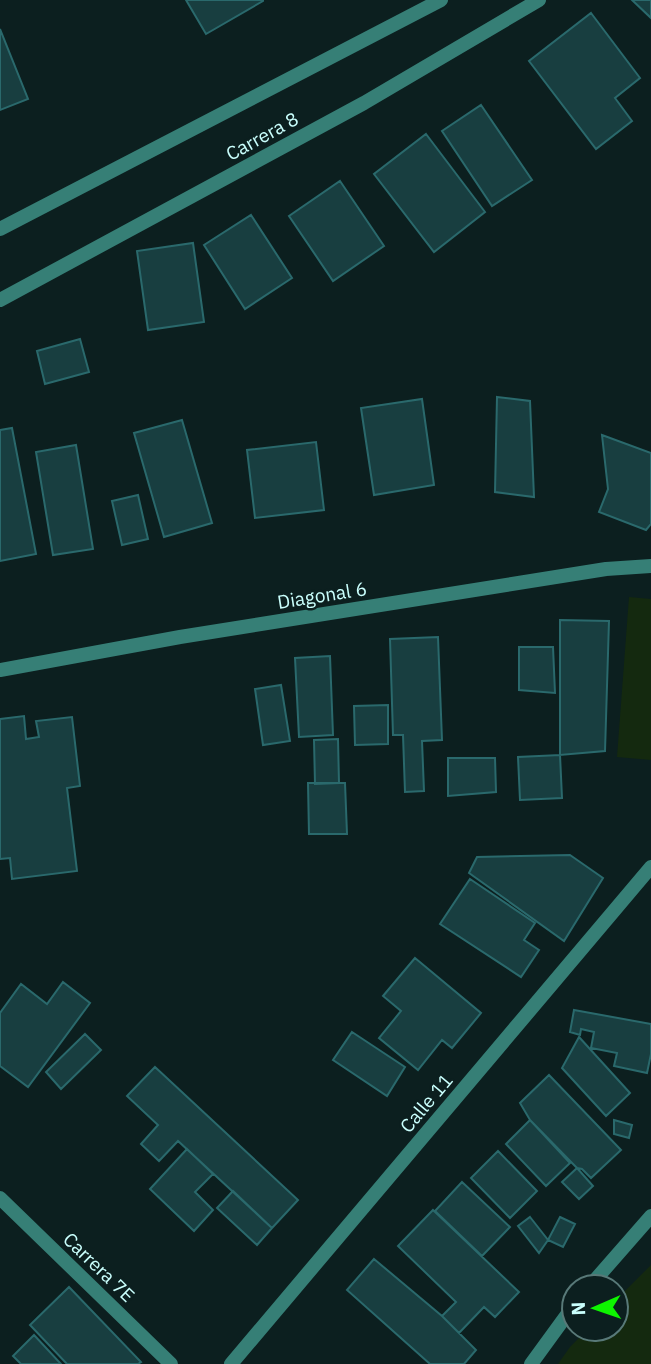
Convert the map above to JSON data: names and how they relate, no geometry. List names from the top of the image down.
{
  "streets": {
    "street": [
      "Carrera 8",
      "Diagonal 6",
      "Calle 11",
      "Carrera 7E"
    ]
  },
  "north": "left"
}
